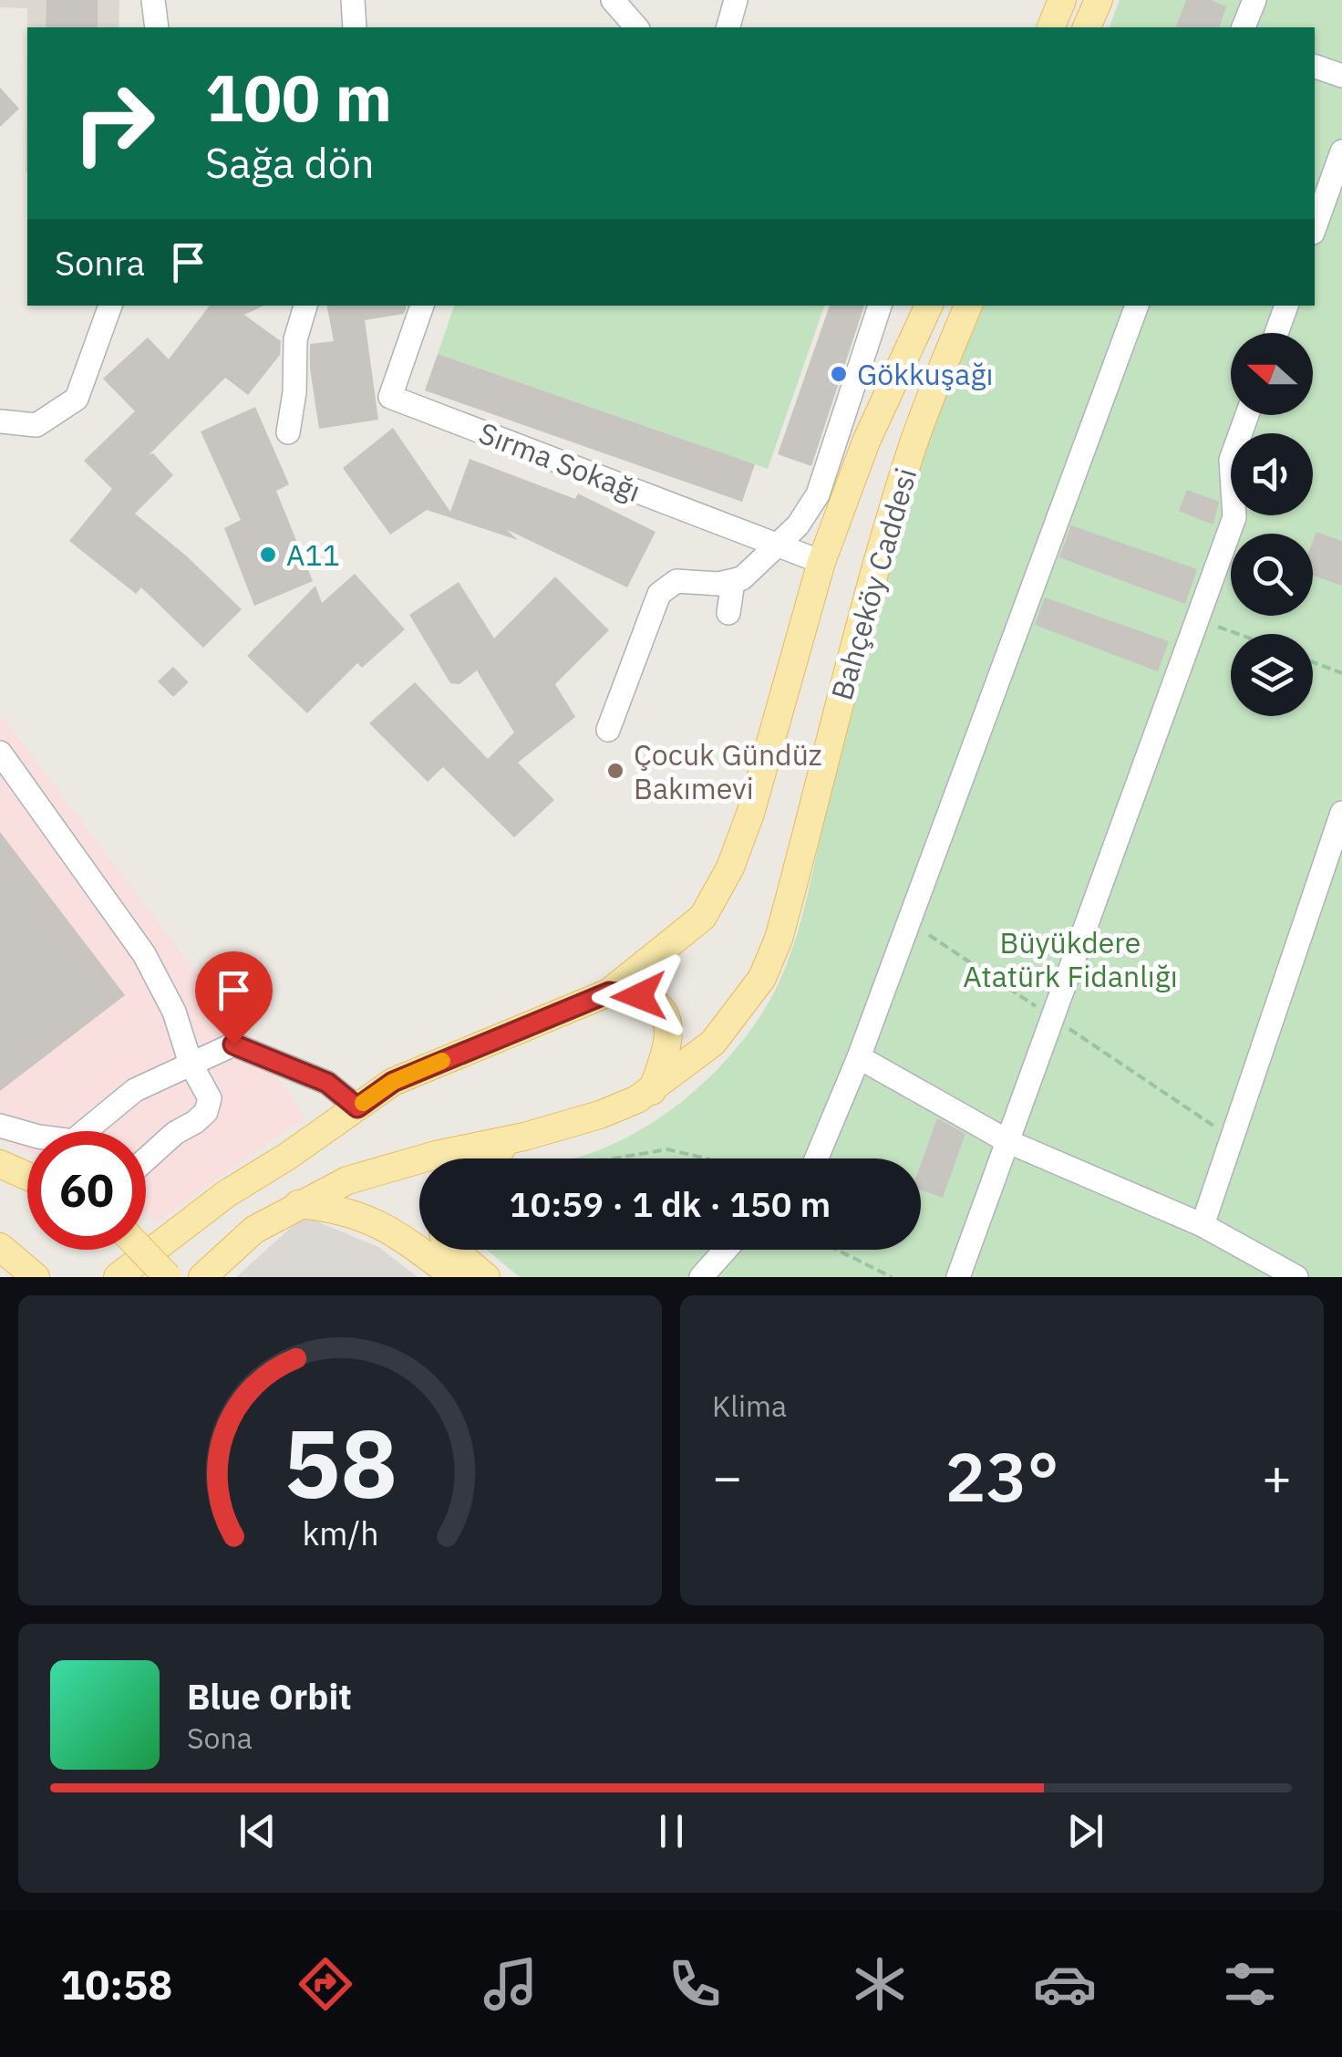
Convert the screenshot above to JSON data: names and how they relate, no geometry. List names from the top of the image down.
{
  "streets": {
    "main road": ["Bahçeköy Caddesi"],
    "street": ["Sırma Sokağı"]
  },
  "crossings": [
    ["Sırma Sokağı", "Bahçeköy Caddesi"]
  ],
  "parks": ["Büyükdere Atatürk Fidanlığı"],
  "places": ["Gökkuşağı", "A11", "Çocuk Gündüz Bakımevi"],
  "north": "left",
  "page": {
    "turn": ["100 m", "Sağa dön"],
    "then": "Sonra",
    "limit": "60",
    "trip": "10:59 · 1 dk · 150 m",
    "tile": "Klima",
    "heat": ["−", "23°", "+"],
    "song": ["Blue Orbit", "Sona"],
    "tabs": "10:58",
    "gauge": ["58", "km/h"]
  }
}
